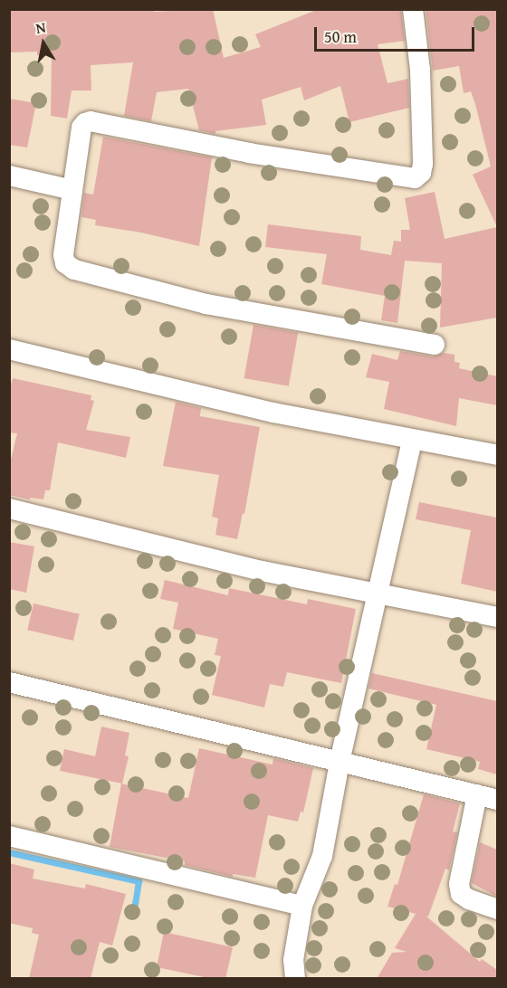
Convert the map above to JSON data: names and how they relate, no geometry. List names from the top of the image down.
{
  "scale_bar": "50 m",
  "north": "top"
}
